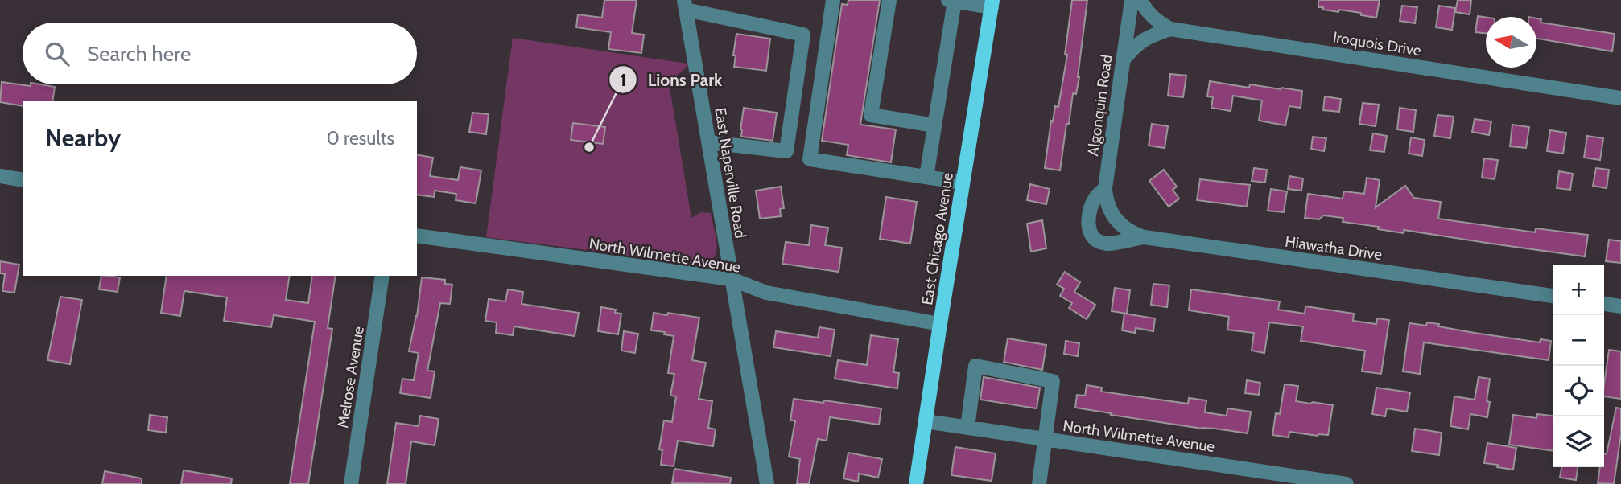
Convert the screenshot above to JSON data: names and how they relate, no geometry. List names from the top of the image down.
{
  "streets": {
    "main road": ["East Chicago Avenue"],
    "street": [
      "Iroquois Drive",
      "Algonquin Road",
      "East Naperville Road",
      "Hiawatha Drive",
      "North Wilmette Avenue",
      "Melrose Avenue"
    ]
  },
  "crossings": [
    ["Algonquin Road", "Hiawatha Drive"],
    ["East Naperville Road", "North Wilmette Avenue"],
    ["East Chicago Avenue", "North Wilmette Avenue"]
  ],
  "places": ["Lions Park"],
  "north": "left",
  "page": {
    "search": "Search here",
    "heading": ["Nearby", "0 results"],
    "map_buttons": ["+", "−"]
  }
}
